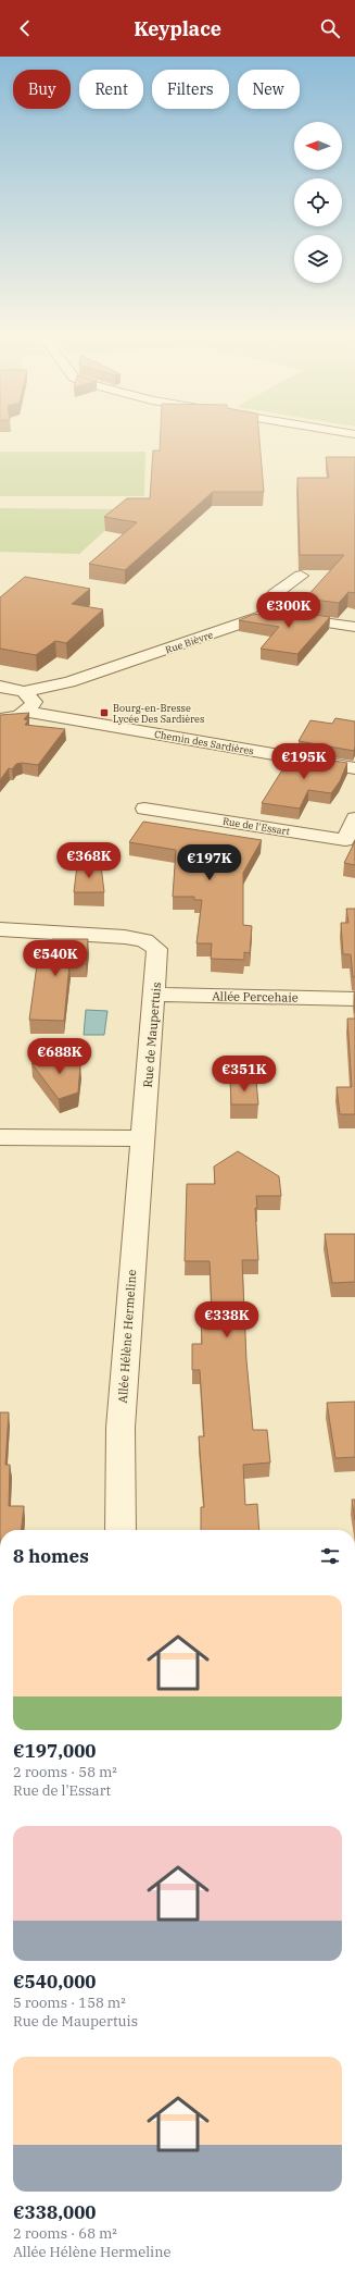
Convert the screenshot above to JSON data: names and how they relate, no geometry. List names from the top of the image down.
{
  "streets": {
    "street": [
      "Rue Bièvre",
      "Chemin des Sardières",
      "Rue de l'Essart",
      "Allée Percehaie",
      "Rue de Maupertuis",
      "Allée Hélène Hermeline"
    ]
  },
  "crossings": [
    ["Allée Percehaie", "Rue de Maupertuis"],
    ["Rue de Maupertuis", "Allée Hélène Hermeline"]
  ],
  "places": {
    "transit": ["Bourg-en-Bresse Lycée Des Sardières"]
  },
  "north": "left",
  "page": {
    "header": "Keyplace",
    "chip": [
      "Buy",
      "Rent",
      "Filters",
      "New"
    ],
    "price": [
      "€300K",
      "€195K",
      "€368K",
      "€197K",
      "€540K",
      "€688K",
      "€351K",
      "€338K"
    ],
    "heading": "8 homes",
    "list": [
      {
        "name": "€197,000",
        "note": "2 rooms · 58 m² · Rue de l'Essart"
      },
      {
        "name": "€540,000",
        "note": "5 rooms · 158 m² · Rue de Maupertuis"
      },
      {
        "name": "€338,000",
        "note": "2 rooms · 68 m² · Allée Hélène Hermeline"
      }
    ]
  }
}
